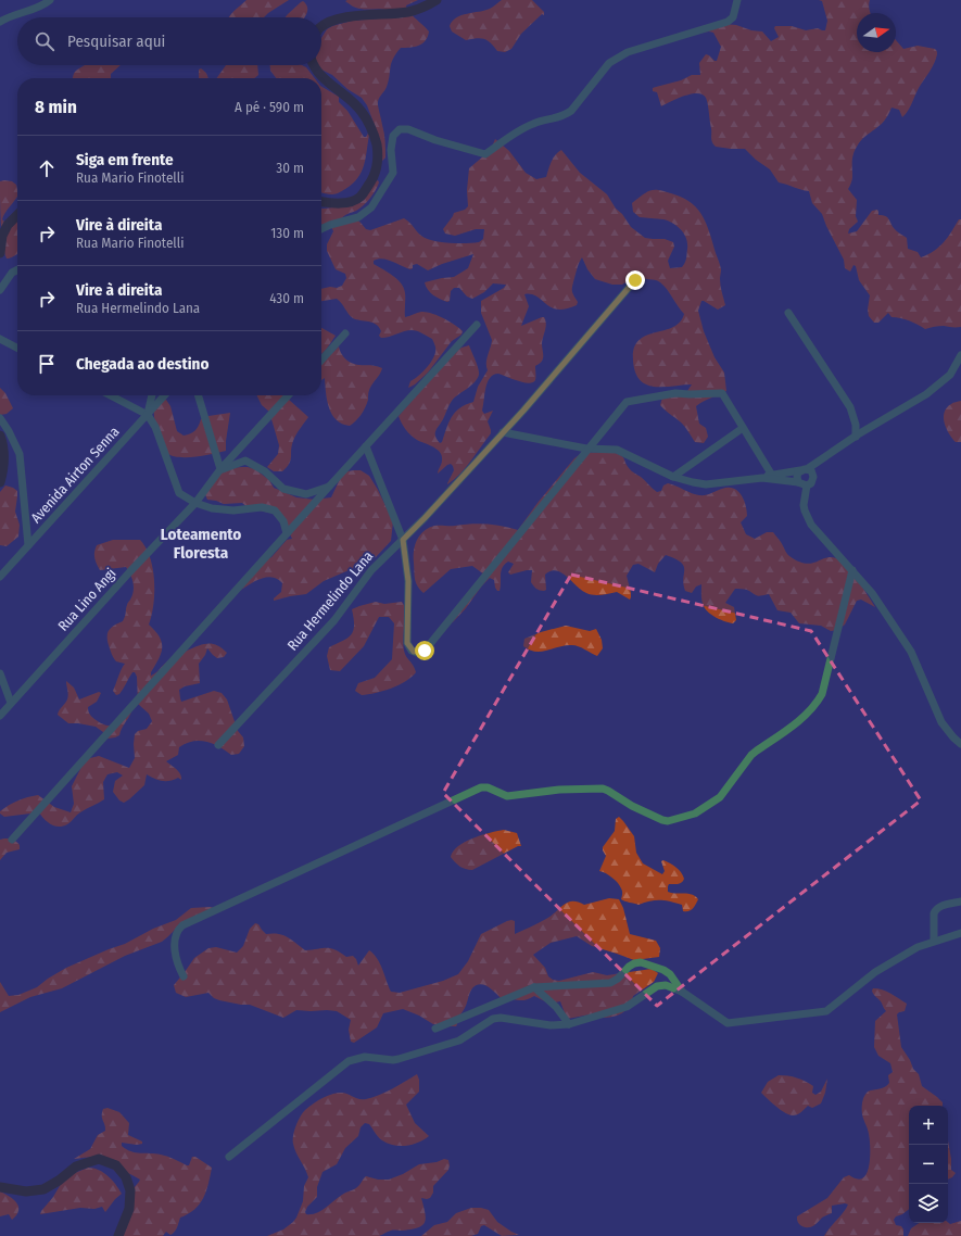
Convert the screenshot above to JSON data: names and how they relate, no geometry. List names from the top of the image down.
{
  "streets": {
    "street": ["Avenida Airton Senna", "Rua Lino Angi", "Rua Hermelindo Lana"]
  },
  "districts": ["Loteamento Floresta"],
  "north": "right",
  "page": {
    "search": "Pesquisar aqui",
    "heading": ["8 min", "A pé · 590 m"],
    "list": [
      ["Siga em frente", "Rua Mario Finotelli", "30 m"],
      ["Vire à direita", "Rua Mario Finotelli", "130 m"],
      ["Vire à direita", "Rua Hermelindo Lana", "430 m"],
      "Chegada ao destino"
    ],
    "map_buttons": ["+", "−"]
  }
}
